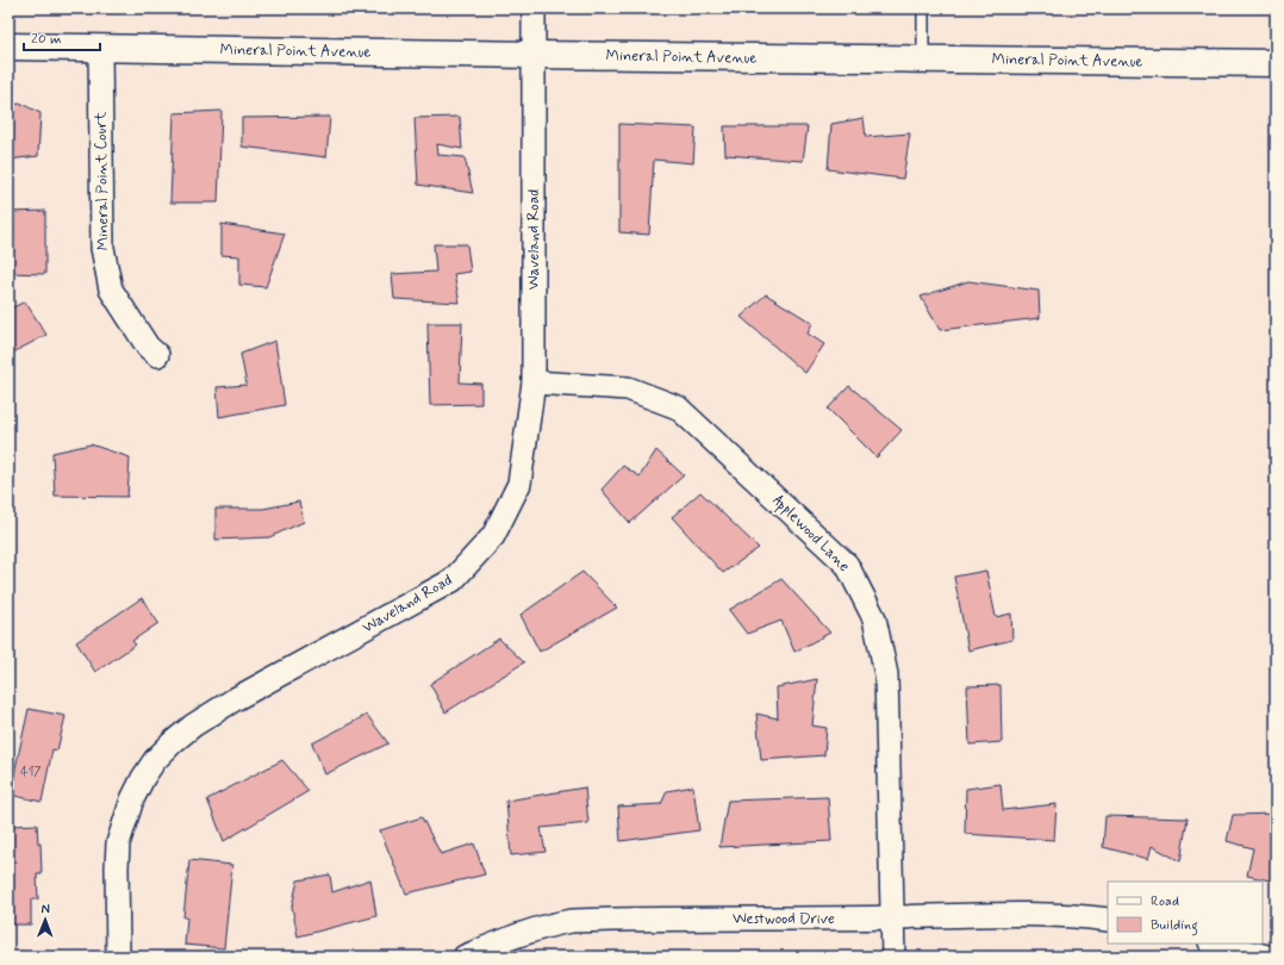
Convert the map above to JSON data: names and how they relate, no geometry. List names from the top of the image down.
{
  "streets": {
    "street": [
      "Mineral Point Avenue",
      "Mineral Point Court",
      "Waveland Road",
      "Applewood Lane",
      "Westwood Drive"
    ]
  },
  "crossings": [
    ["Mineral Point Avenue", "Mineral Point Court"],
    ["Mineral Point Avenue", "Waveland Road"],
    ["Waveland Road", "Applewood Lane"],
    ["Applewood Lane", "Westwood Drive"]
  ],
  "house_numbers": ["417"],
  "legend": ["Road", "Building"],
  "scale_bar": "20 m",
  "north": "top"
}
